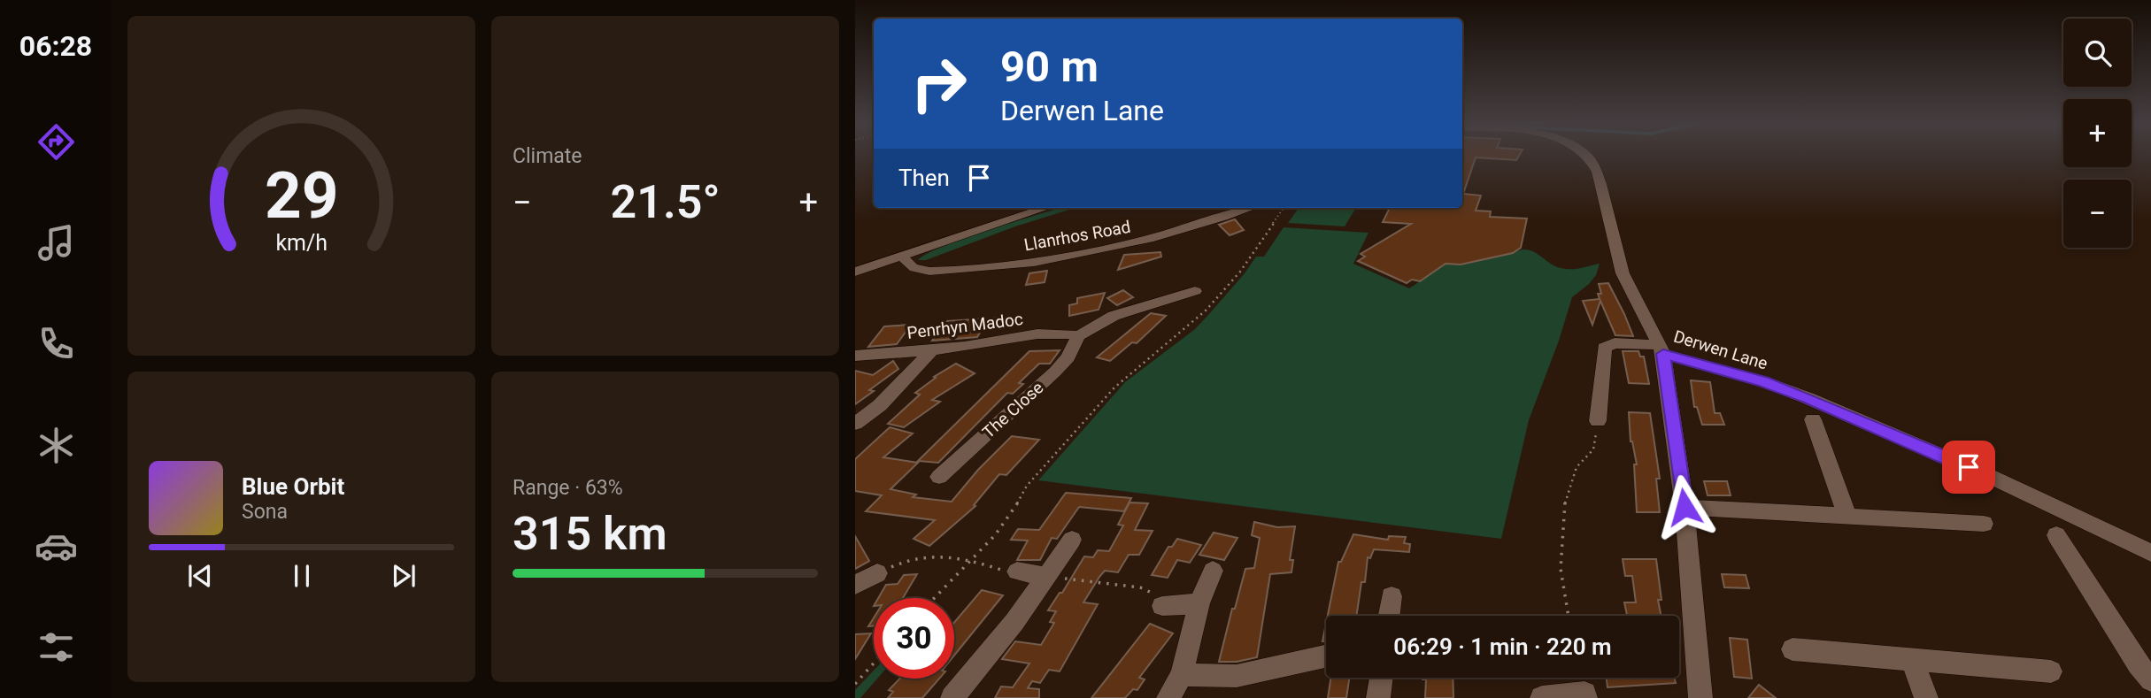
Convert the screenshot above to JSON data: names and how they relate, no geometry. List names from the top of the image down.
{
  "streets": {
    "street": [
      "Llanrhos Road",
      "Penrhyn Madoc",
      "Derwen Lane",
      "The Close"
    ]
  },
  "crossings": [
    ["Penrhyn Madoc", "The Close"]
  ],
  "page": {
    "tabs": "06:28",
    "tile": [
      "Climate",
      ["Range · 63%", "315 km"]
    ],
    "map_buttons": ["+", "−"],
    "turn": ["90 m", "Derwen Lane"],
    "then": "Then",
    "heat": ["−", "21.5°", "+"],
    "song": ["Blue Orbit", "Sona"],
    "limit": "30",
    "trip": "06:29 · 1 min · 220 m",
    "gauge": ["29", "km/h"]
  }
}
